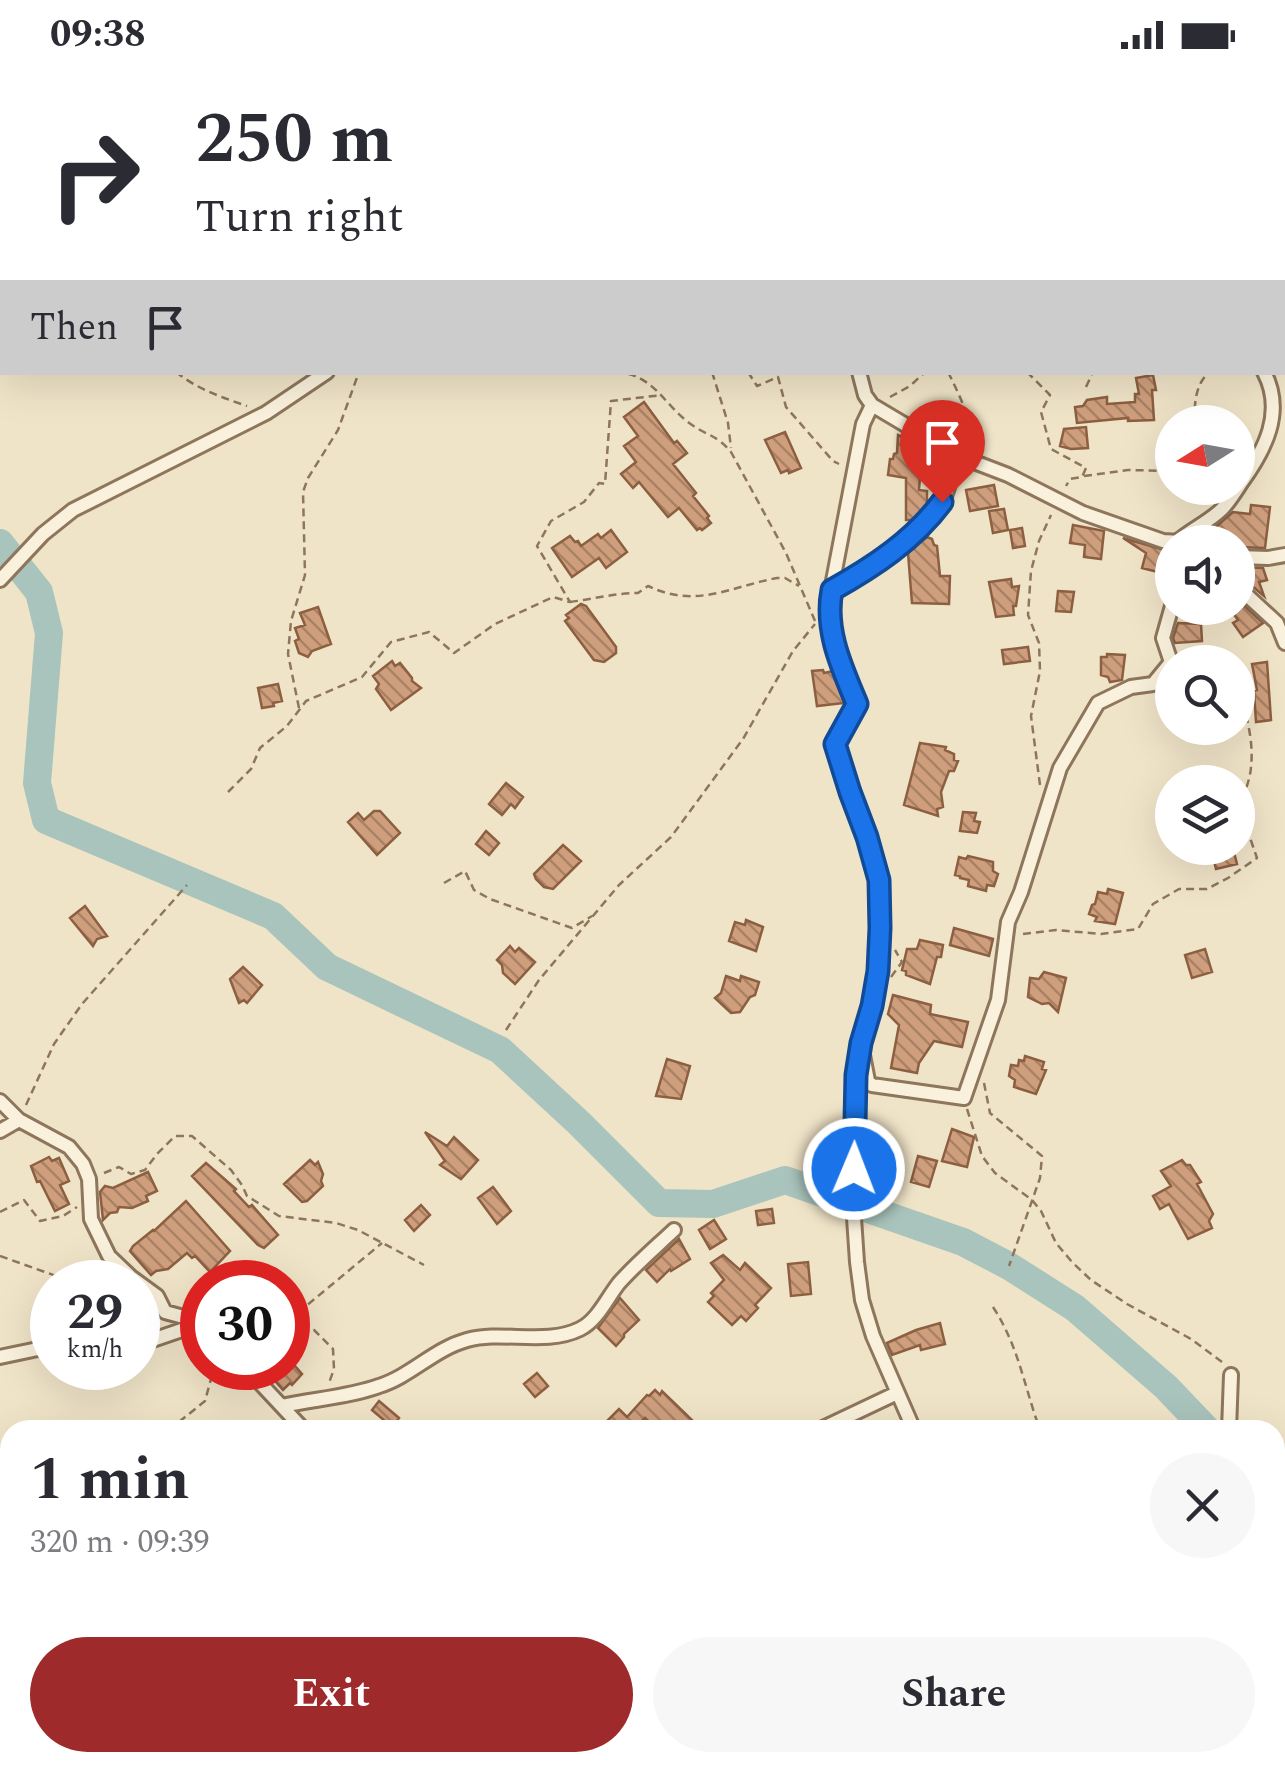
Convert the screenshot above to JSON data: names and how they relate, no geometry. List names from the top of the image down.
{
  "north": "left",
  "page": {
    "status": "09:38",
    "turn": ["250 m", "Turn right"],
    "then": "Then",
    "speed": "29 km/h",
    "limit": "30",
    "heading": ["1 min", "320 m · 09:39"],
    "buttons": ["Exit", "Share"]
  }
}
